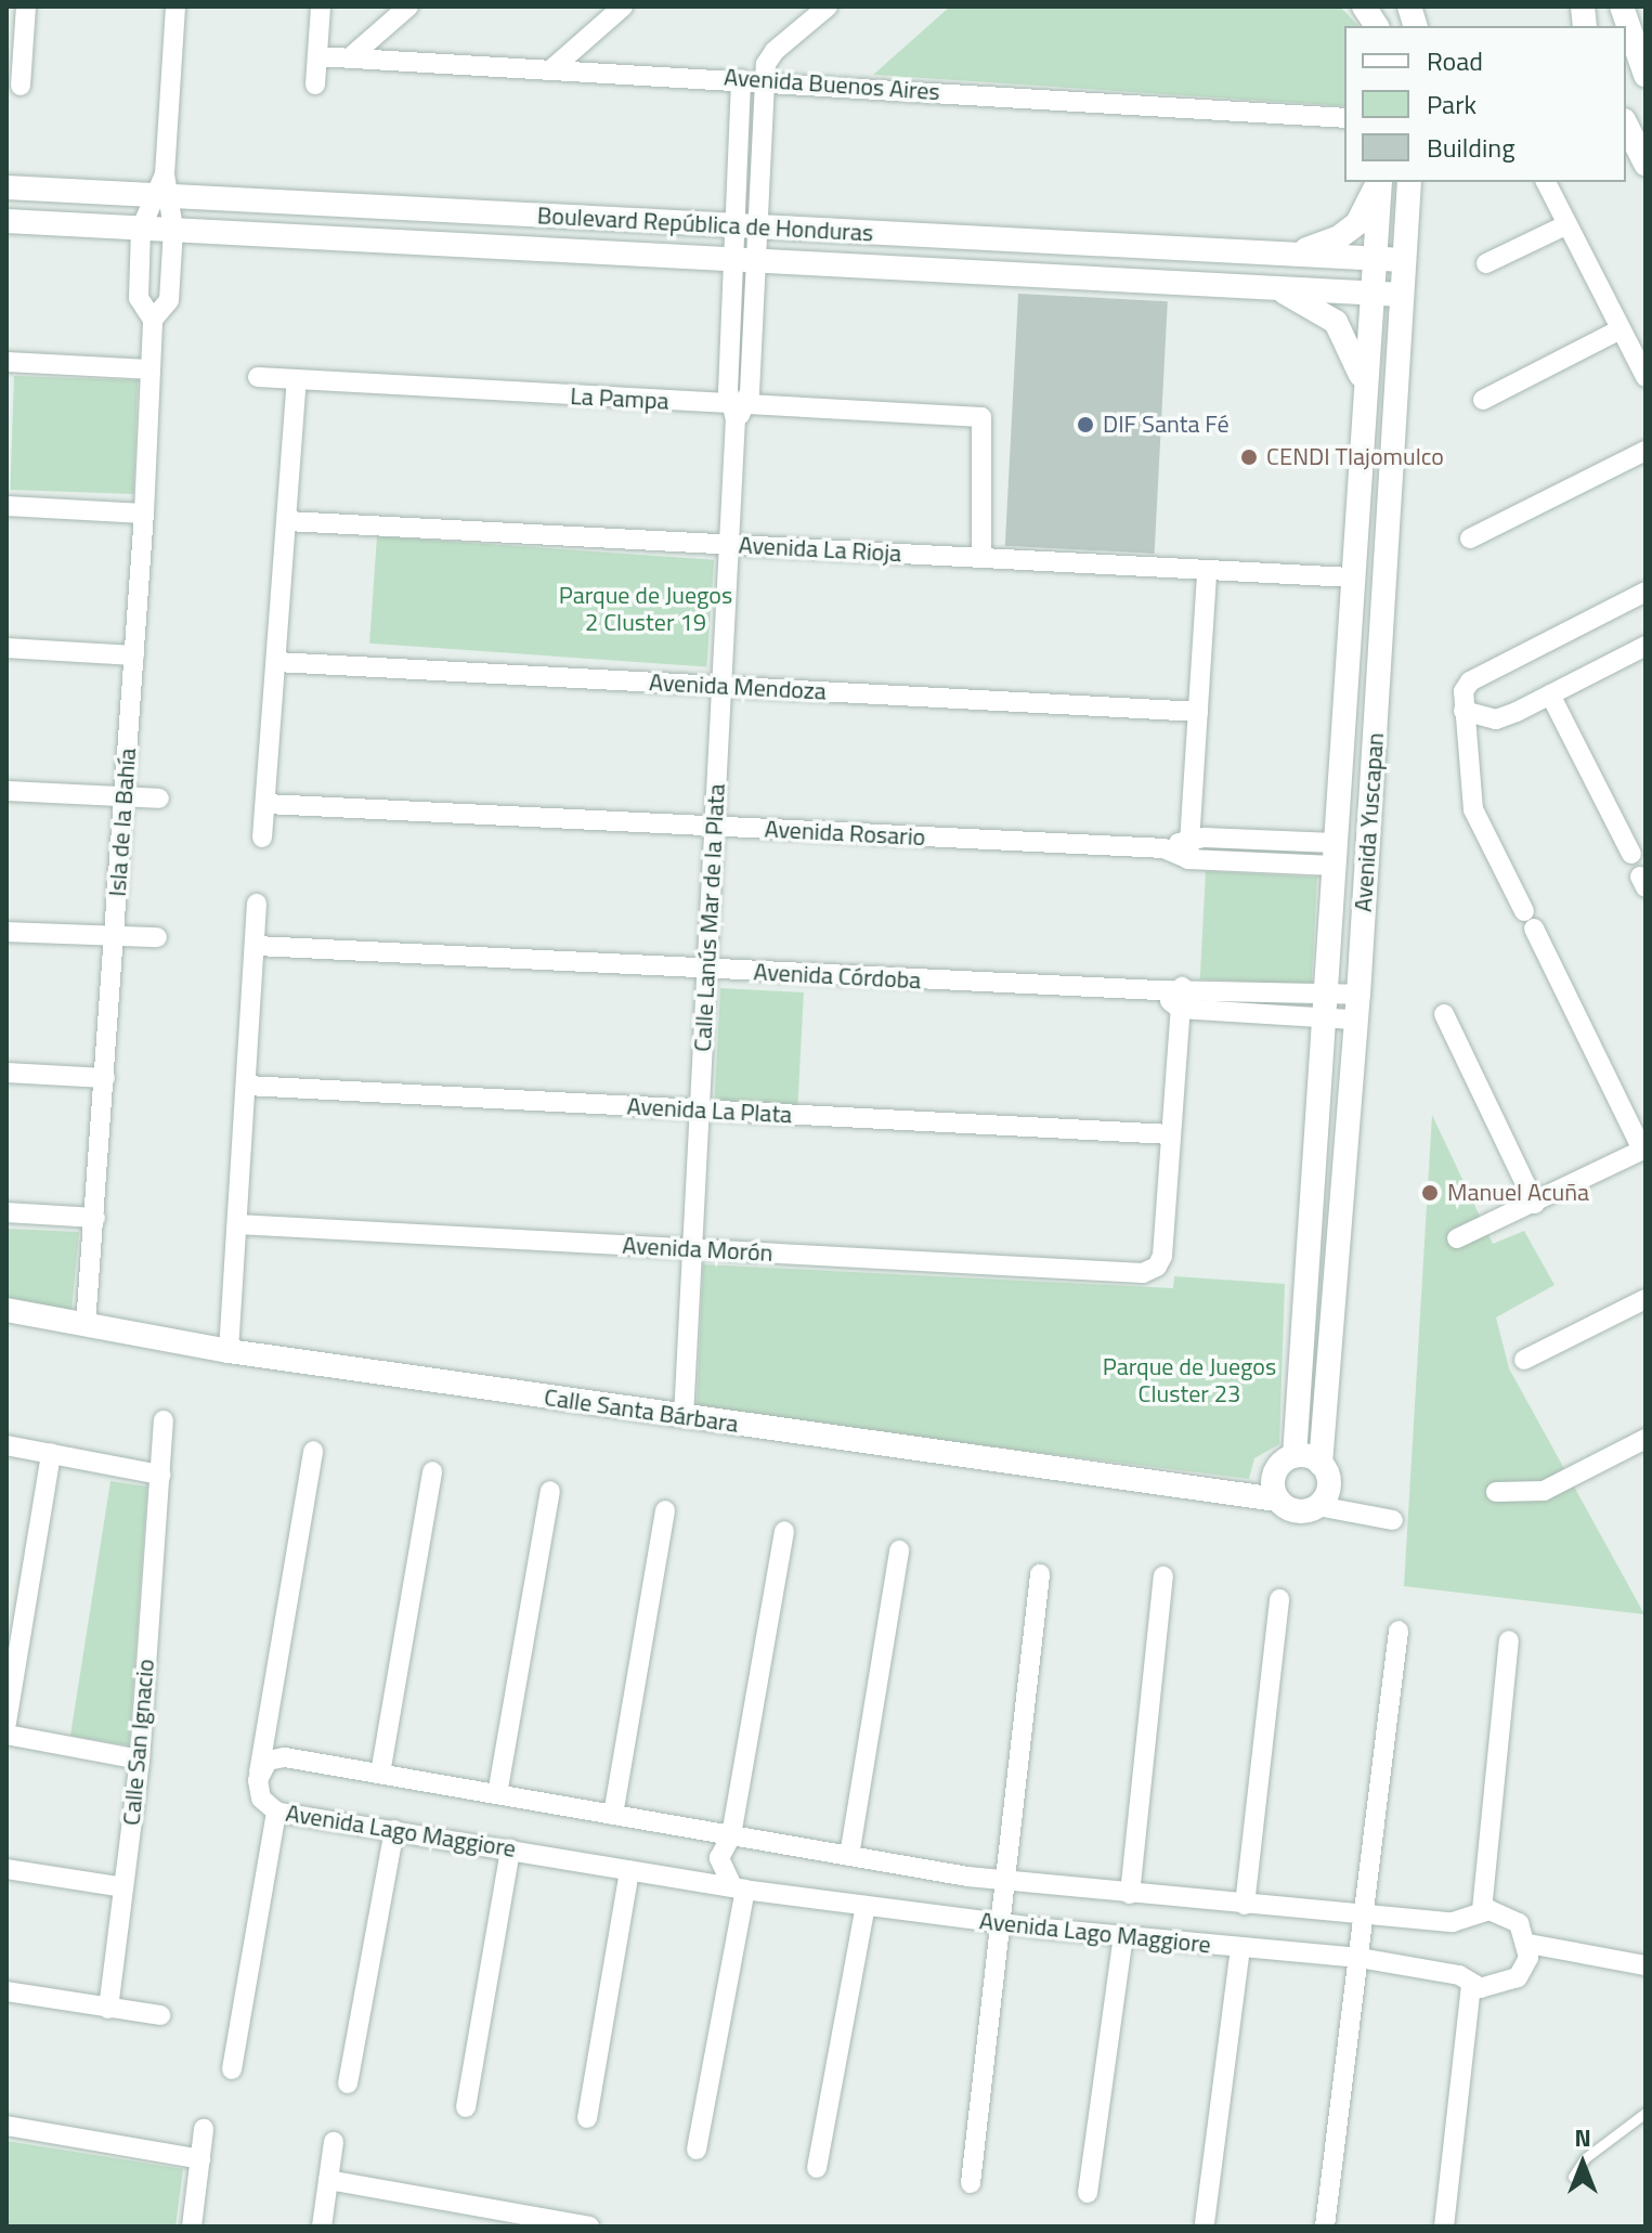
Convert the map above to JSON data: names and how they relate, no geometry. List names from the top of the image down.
{
  "streets": {
    "street": [
      "Avenida Buenos Aires",
      "Boulevard República de Honduras",
      "La Pampa",
      "Avenida La Rioja",
      "Avenida Mendoza",
      "Isla de la Bahía",
      "Avenida Yuscapan",
      "Avenida Rosario",
      "Calle Lanús Mar de la Plata",
      "Avenida Córdoba",
      "Avenida La Plata",
      "Avenida Morón",
      "Calle Santa Bárbara",
      "Calle San Ignacio",
      "Avenida Lago Maggiore"
    ]
  },
  "crossings": [
    ["Avenida Buenos Aires", "Calle Lanús Mar de la Plata"],
    ["Boulevard República de Honduras", "Isla de la Bahía"],
    ["Boulevard República de Honduras", "Avenida Yuscapan"],
    ["Boulevard República de Honduras", "Calle Lanús Mar de la Plata"],
    ["La Pampa", "Avenida La Rioja"],
    ["La Pampa", "Calle Lanús Mar de la Plata"],
    ["Avenida La Rioja", "Avenida Yuscapan"],
    ["Avenida La Rioja", "Calle Lanús Mar de la Plata"],
    ["Avenida Mendoza", "Calle Lanús Mar de la Plata"],
    ["Isla de la Bahía", "Calle Santa Bárbara"],
    ["Avenida Yuscapan", "Avenida Rosario"],
    ["Avenida Yuscapan", "Avenida Córdoba"],
    ["Avenida Yuscapan", "Calle Santa Bárbara"],
    ["Avenida Rosario", "Calle Lanús Mar de la Plata"],
    ["Calle Lanús Mar de la Plata", "Avenida Córdoba"],
    ["Calle Lanús Mar de la Plata", "Avenida La Plata"],
    ["Calle Lanús Mar de la Plata", "Avenida Morón"],
    ["Calle Lanús Mar de la Plata", "Calle Santa Bárbara"],
    ["Avenida La Plata", "Avenida Morón"]
  ],
  "parks": ["Parque de Juegos 2 Cluster 19", "Parque de Juegos Cluster 23"],
  "places": ["DIF Santa Fé", "CENDI Tlajomulco", "Manuel Acuña"],
  "legend": ["Road", "Park", "Building"],
  "north": "top"
}
